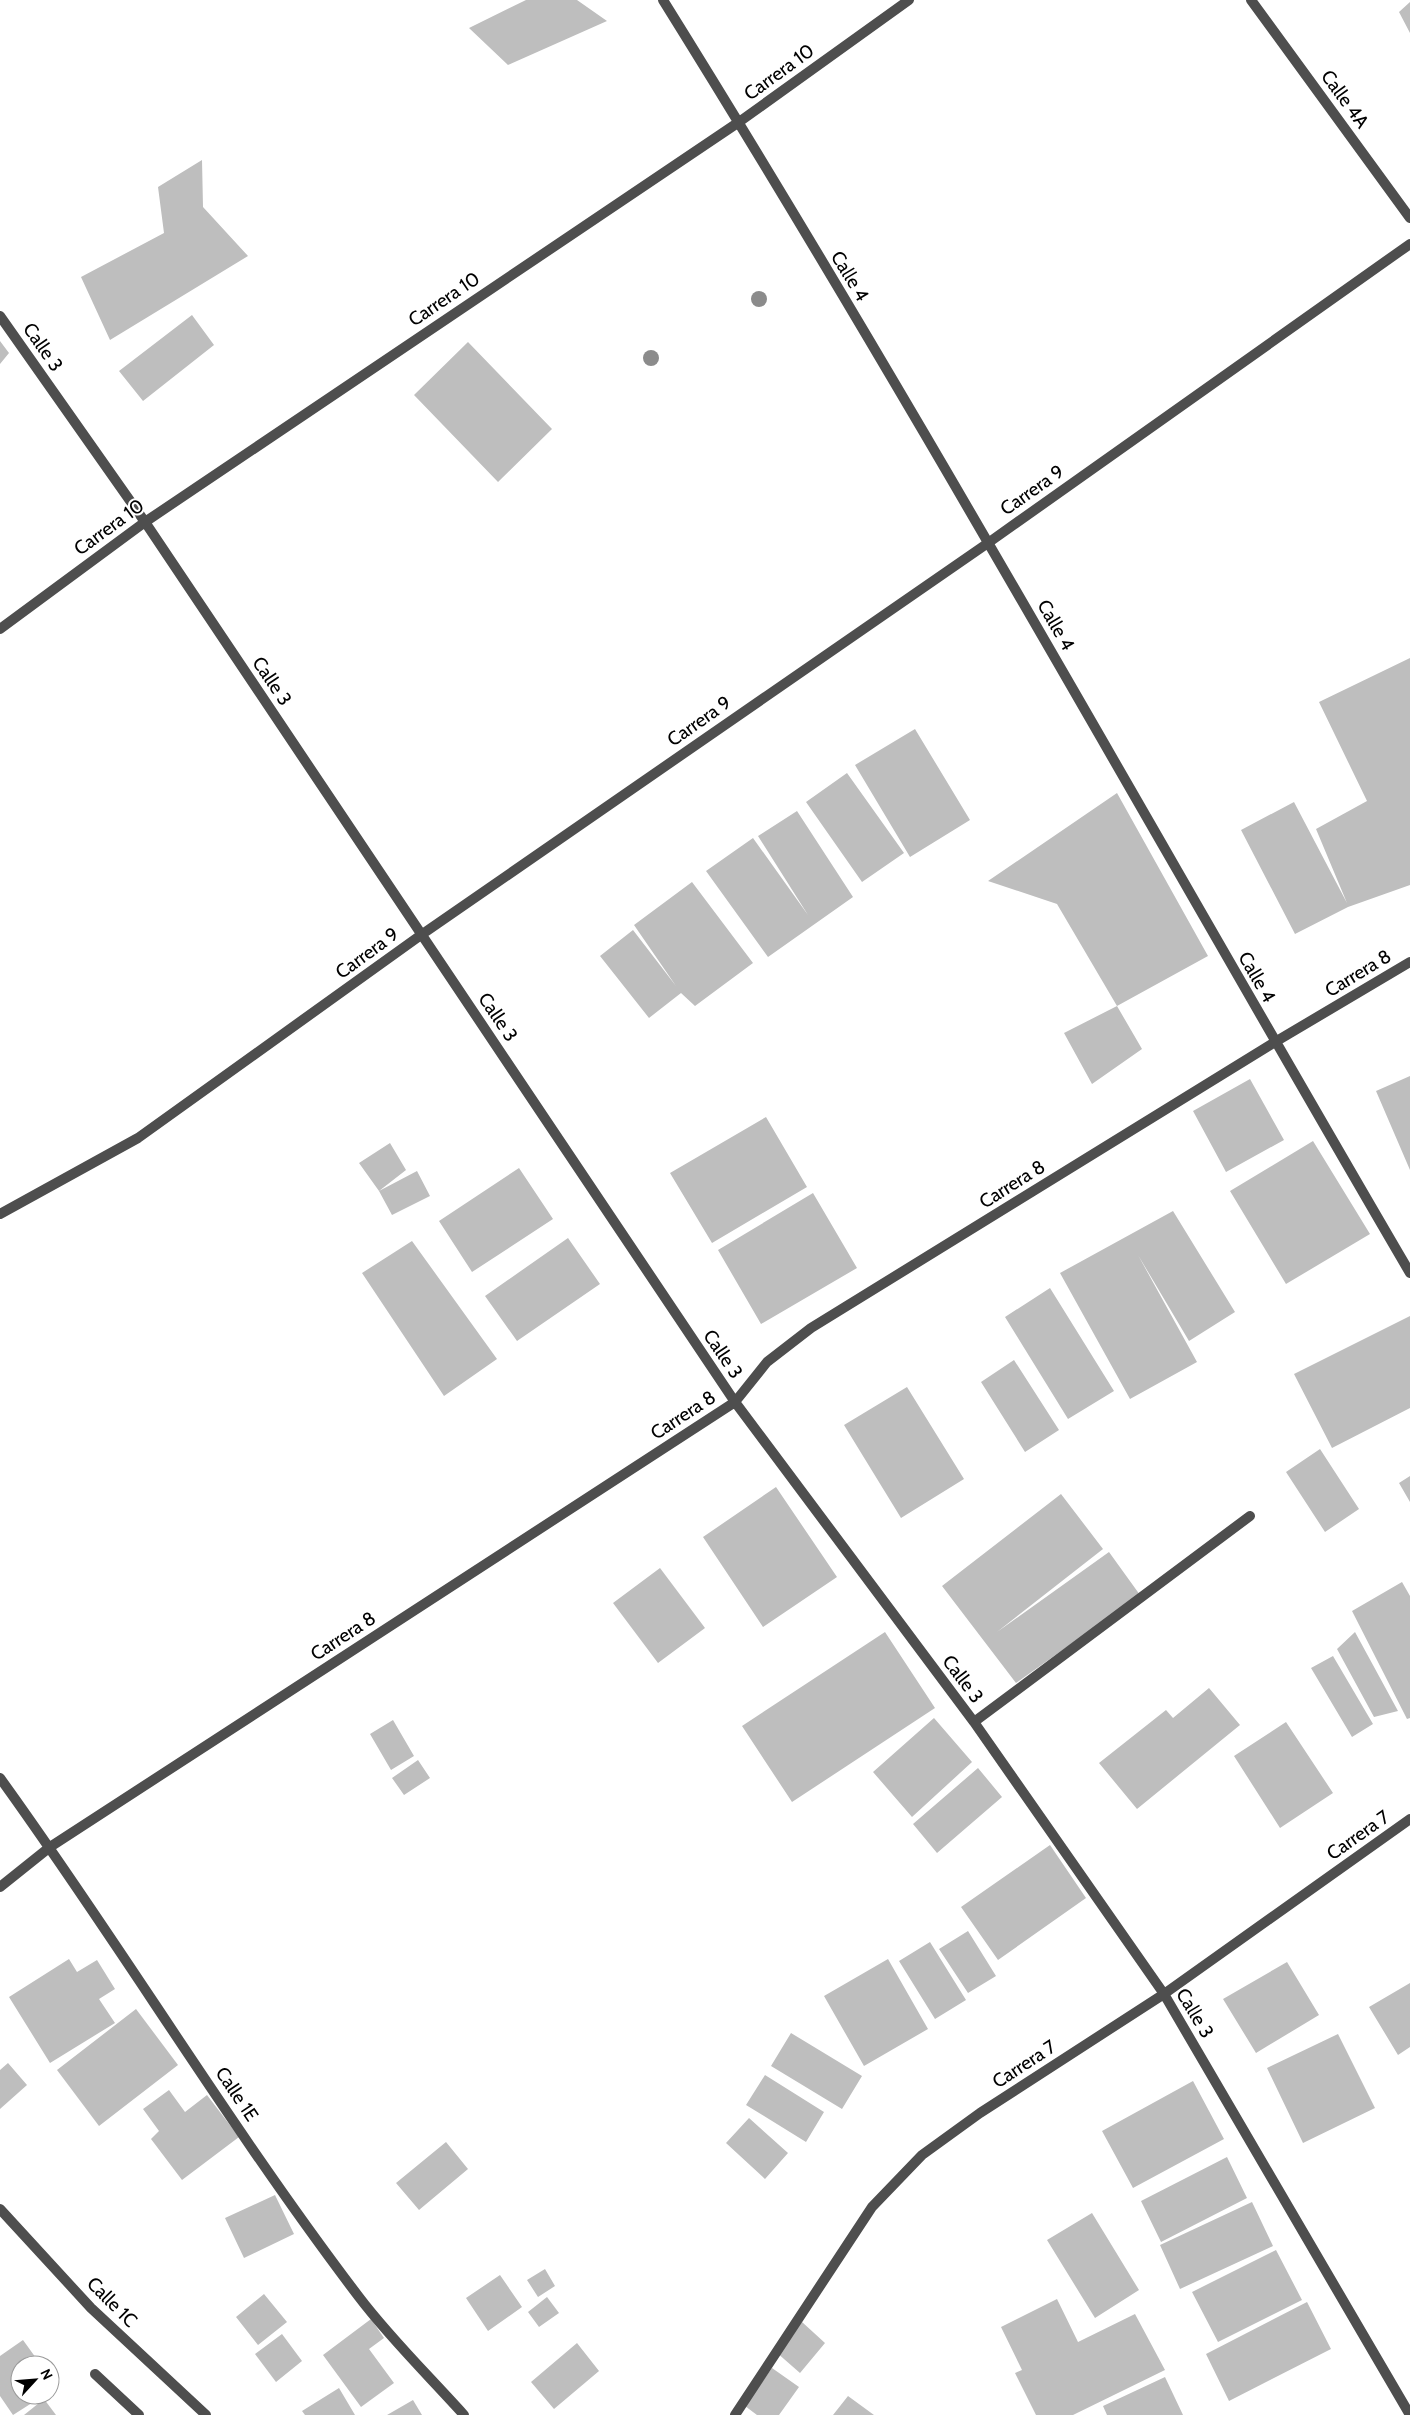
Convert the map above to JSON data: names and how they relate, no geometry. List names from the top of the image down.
{
  "streets": {
    "street": [
      "Carrera 10",
      "Calle 4A",
      "Calle 4",
      "Calle 3",
      "Carrera 9",
      "Carrera 8",
      "Carrera 7",
      "Calle 1E",
      "Calle 1C"
    ]
  },
  "crossings": [
    ["Carrera 10", "Calle 4"],
    ["Carrera 10", "Calle 3"],
    ["Calle 4", "Carrera 9"],
    ["Calle 4", "Carrera 8"],
    ["Calle 3", "Carrera 9"],
    ["Calle 3", "Carrera 8"],
    ["Calle 3", "Carrera 7"],
    ["Carrera 8", "Calle 1E"]
  ],
  "north": "top right"
}
